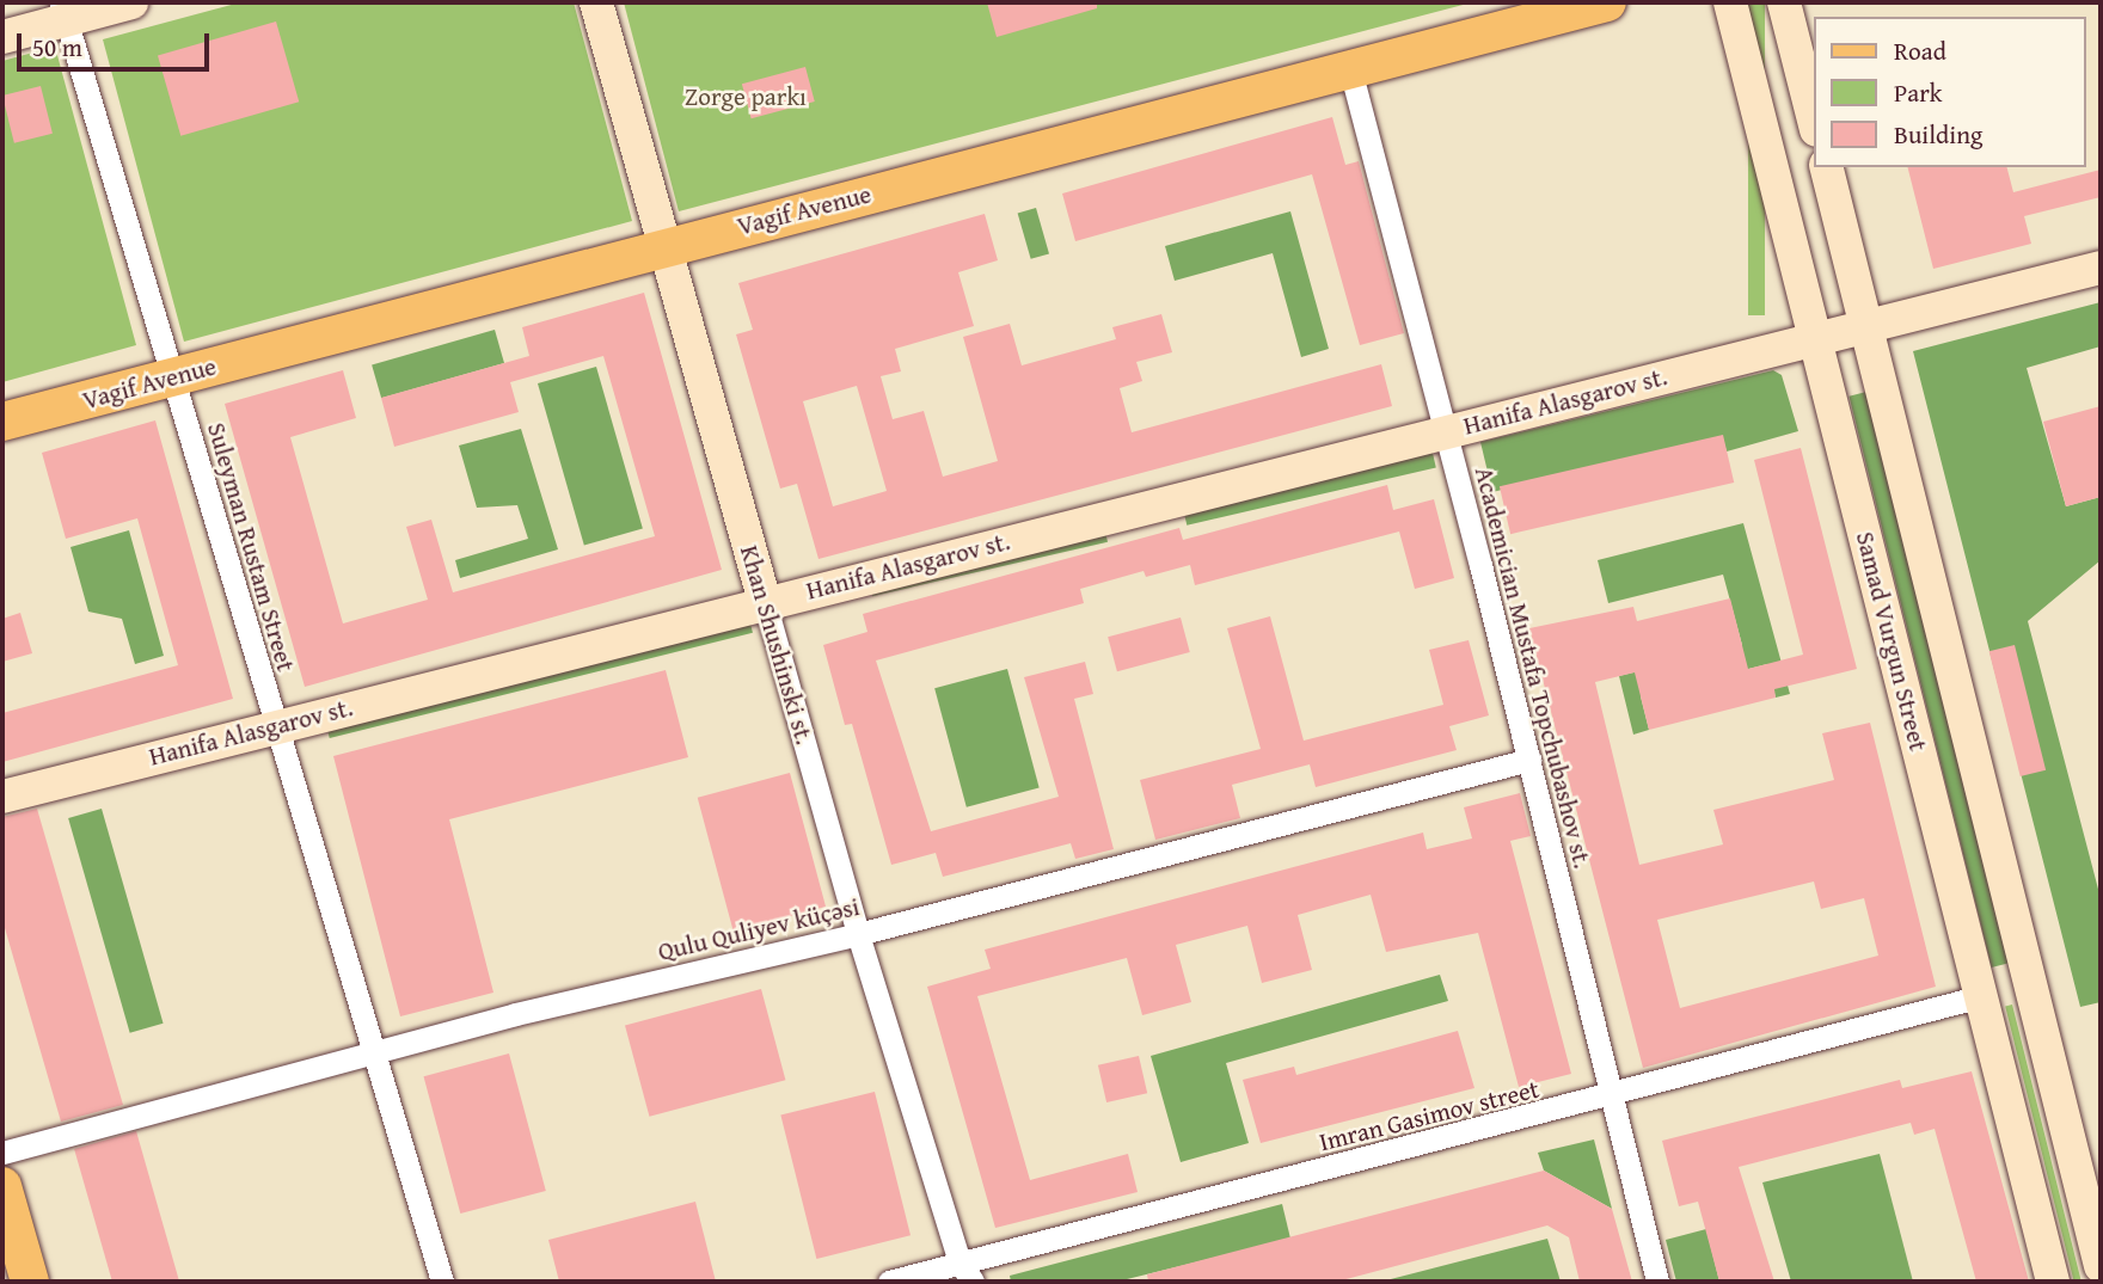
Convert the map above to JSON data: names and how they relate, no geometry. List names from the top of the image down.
{
  "streets": {
    "main road": ["Vagif Avenue"],
    "street": [
      "Hanifa Alasgarov st.",
      "Suleyman Rustam Street",
      "Samad Vurgun Street",
      "Khan Shushinski st.",
      "Academician Mustafa Topchubashov st.",
      "Qulu Quliyev küçəsi",
      "Imran Gasimov street"
    ]
  },
  "crossings": [
    ["Vagif Avenue", "Suleyman Rustam Street"],
    ["Vagif Avenue", "Khan Shushinski st."],
    ["Vagif Avenue", "Academician Mustafa Topchubashov st."],
    ["Hanifa Alasgarov st.", "Suleyman Rustam Street"],
    ["Hanifa Alasgarov st.", "Samad Vurgun Street"],
    ["Hanifa Alasgarov st.", "Khan Shushinski st."],
    ["Hanifa Alasgarov st.", "Academician Mustafa Topchubashov st."],
    ["Suleyman Rustam Street", "Qulu Quliyev küçəsi"],
    ["Samad Vurgun Street", "Imran Gasimov street"],
    ["Khan Shushinski st.", "Qulu Quliyev küçəsi"],
    ["Khan Shushinski st.", "Imran Gasimov street"],
    ["Academician Mustafa Topchubashov st.", "Qulu Quliyev küçəsi"],
    ["Academician Mustafa Topchubashov st.", "Imran Gasimov street"]
  ],
  "parks": ["Zorge parkı"],
  "legend": ["Road", "Park", "Building"],
  "scale_bar": "50 m"
}
